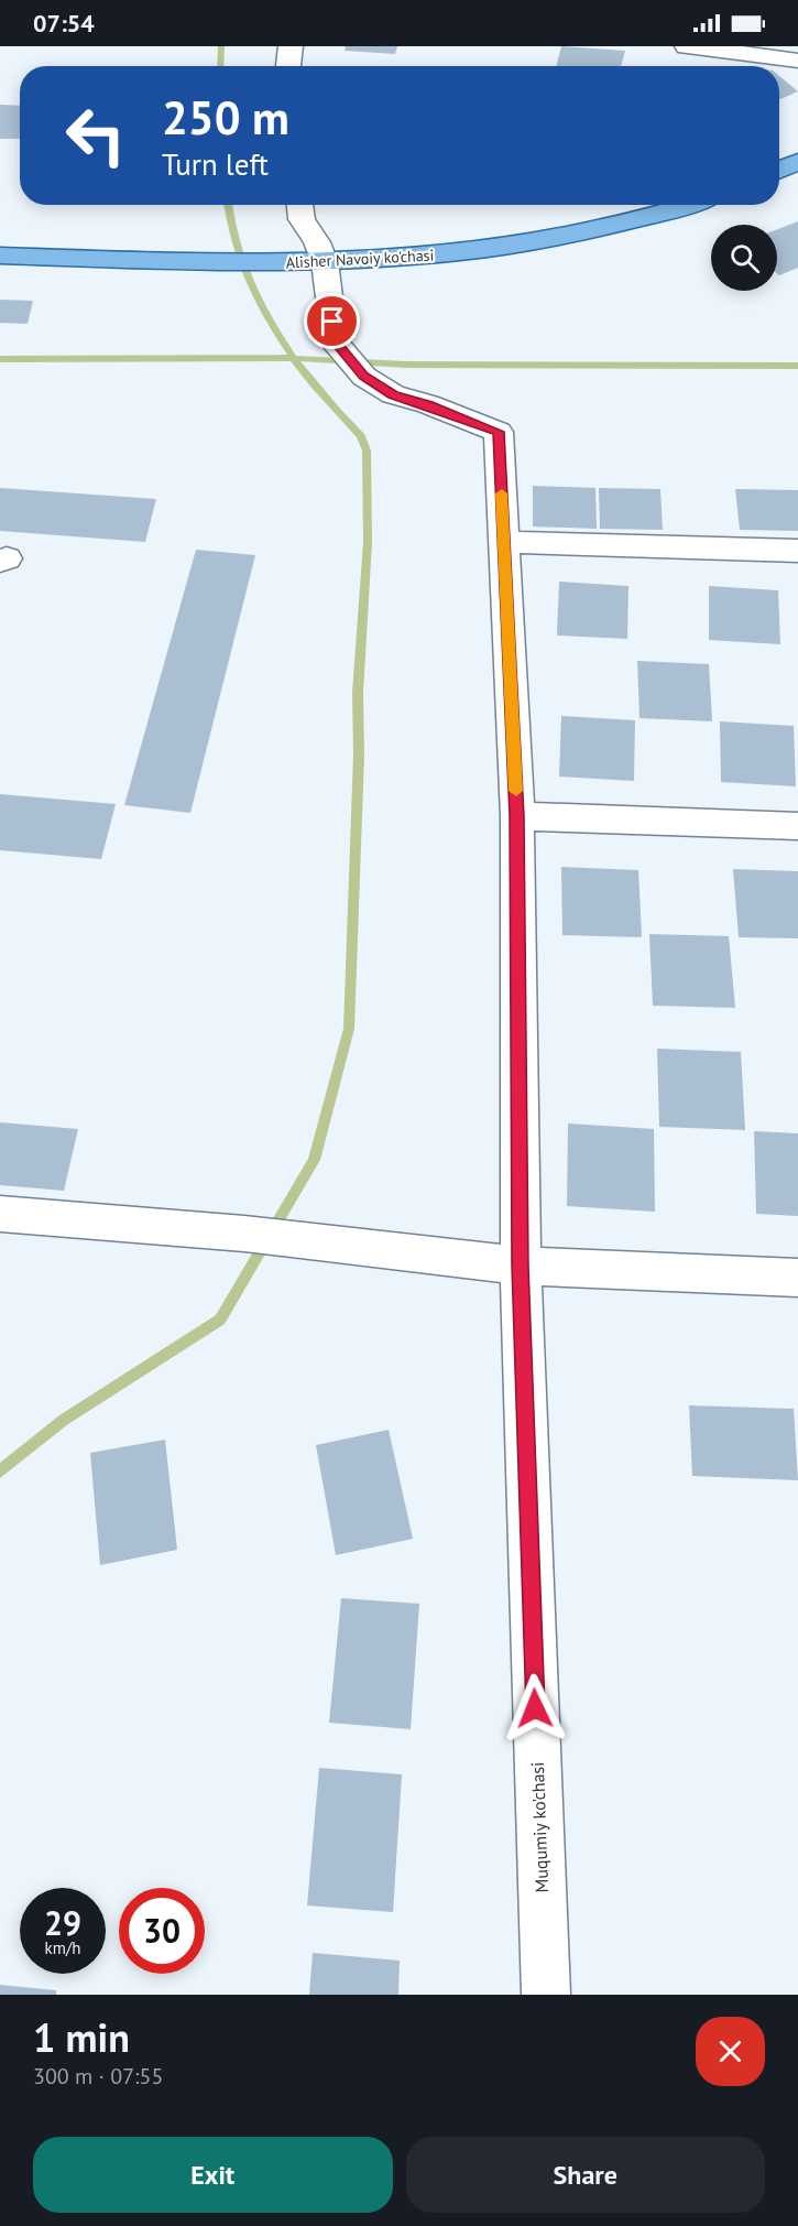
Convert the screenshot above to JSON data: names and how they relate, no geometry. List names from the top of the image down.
{
  "streets": {
    "main road": ["Alisher Navoiy ko'chasi"],
    "street": ["Muqumiy ko'chasi"]
  },
  "crossings": [
    ["Alisher Navoiy ko'chasi", "Muqumiy ko'chasi"]
  ],
  "page": {
    "status": "07:54",
    "turn": ["250 m", "Turn left"],
    "speed": "29 km/h",
    "limit": "30",
    "heading": ["1 min", "300 m · 07:55"],
    "buttons": ["Exit", "Share"]
  }
}
